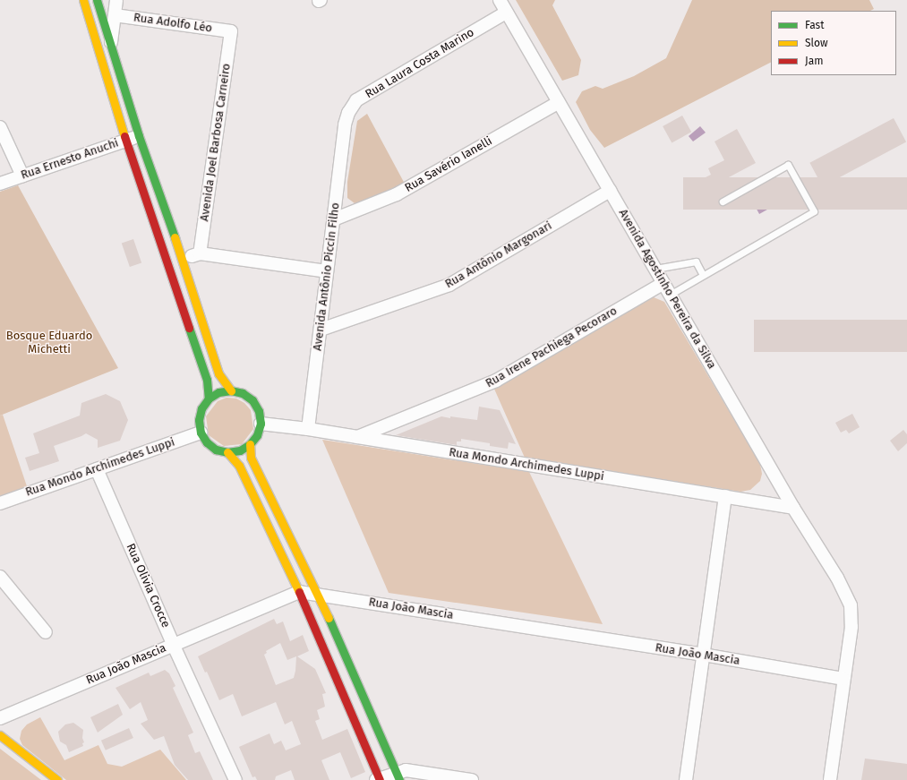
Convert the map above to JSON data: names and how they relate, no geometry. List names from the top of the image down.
{
  "streets": {
    "street": [
      "Rua Adolfo Léo",
      "Rua Laura Costa Marino",
      "Avenida Joel Barbosa Carneiro",
      "Rua Ernesto Anuchi",
      "Rua Savério Ianelli",
      "Rua Antônio Margonari",
      "Avenida Antônio Piccin Filho",
      "Avenida Agostinho Pereira da Silva",
      "Rua Irene Pachiega Pecoraro",
      "Rua Mondo Archimedes Luppi",
      "Rua Olivia Crocce",
      "Rua João Mascia"
    ]
  },
  "crossings": [
    ["Rua Adolfo Léo", "Avenida Joel Barbosa Carneiro"],
    ["Rua Laura Costa Marino", "Avenida Antônio Piccin Filho"],
    ["Rua Laura Costa Marino", "Avenida Agostinho Pereira da Silva"],
    ["Rua Savério Ianelli", "Avenida Antônio Piccin Filho"],
    ["Rua Savério Ianelli", "Avenida Agostinho Pereira da Silva"],
    ["Rua Antônio Margonari", "Avenida Antônio Piccin Filho"],
    ["Rua Antônio Margonari", "Avenida Agostinho Pereira da Silva"],
    ["Avenida Antônio Piccin Filho", "Rua Mondo Archimedes Luppi"],
    ["Avenida Agostinho Pereira da Silva", "Rua Irene Pachiega Pecoraro"],
    ["Avenida Agostinho Pereira da Silva", "Rua Mondo Archimedes Luppi"],
    ["Avenida Agostinho Pereira da Silva", "Rua João Mascia"],
    ["Rua Irene Pachiega Pecoraro", "Rua Mondo Archimedes Luppi"],
    ["Rua Mondo Archimedes Luppi", "Rua Olivia Crocce"],
    ["Rua Olivia Crocce", "Rua João Mascia"]
  ],
  "parks": ["Bosque Eduardo Michetti"],
  "legend": ["Fast", "Slow", "Jam"]
}
